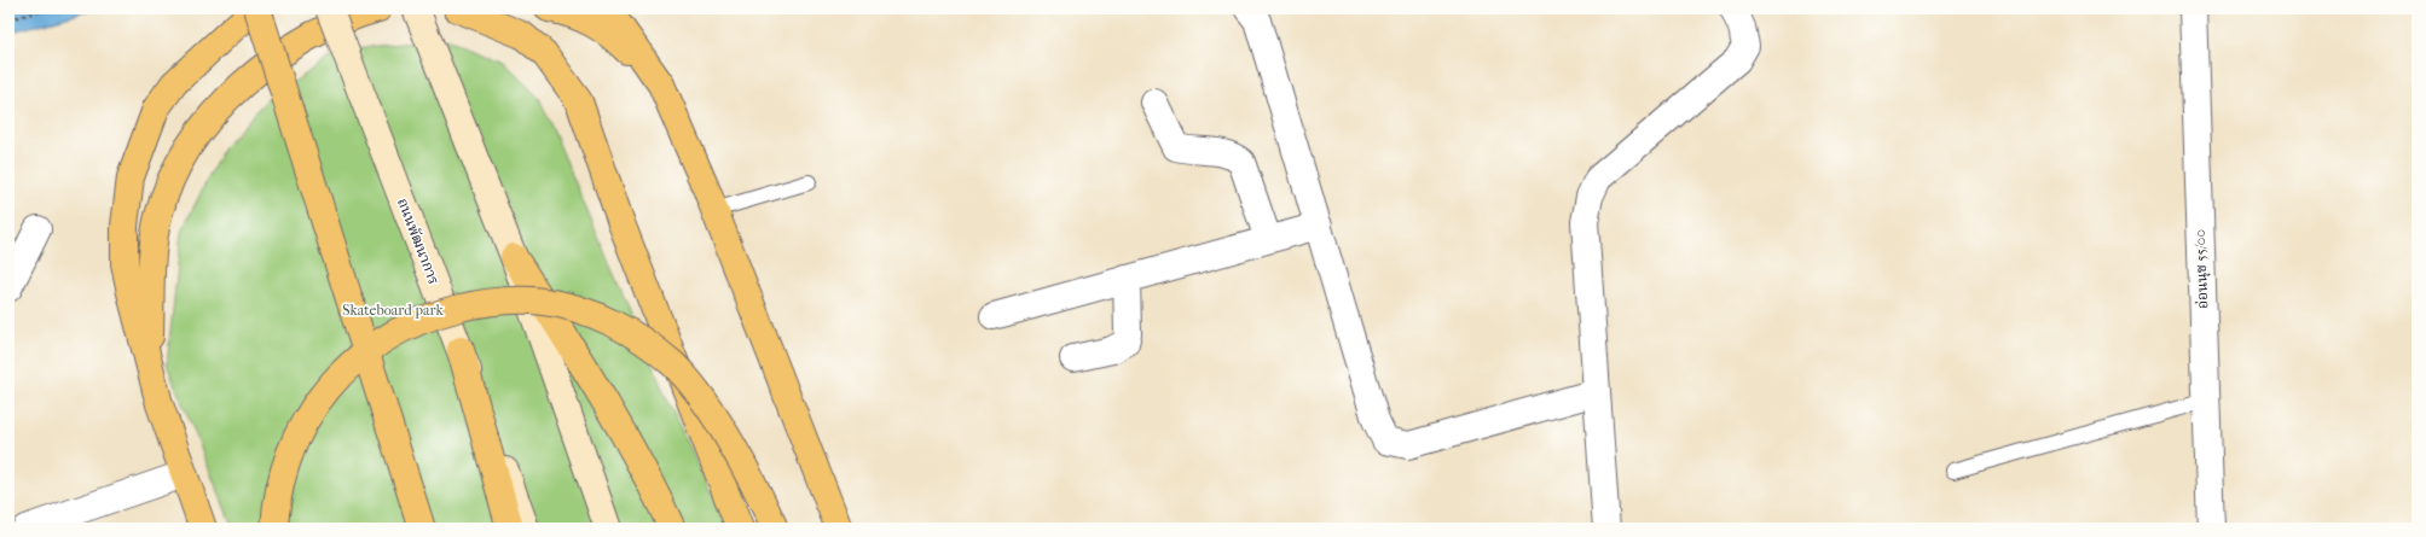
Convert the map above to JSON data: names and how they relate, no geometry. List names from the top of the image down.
{
  "streets": {
    "main road": ["ถนนพัฒนาการ"],
    "street": ["อ่อนนุช 55/00"]
  },
  "parks": ["Skateboard park"]
}
